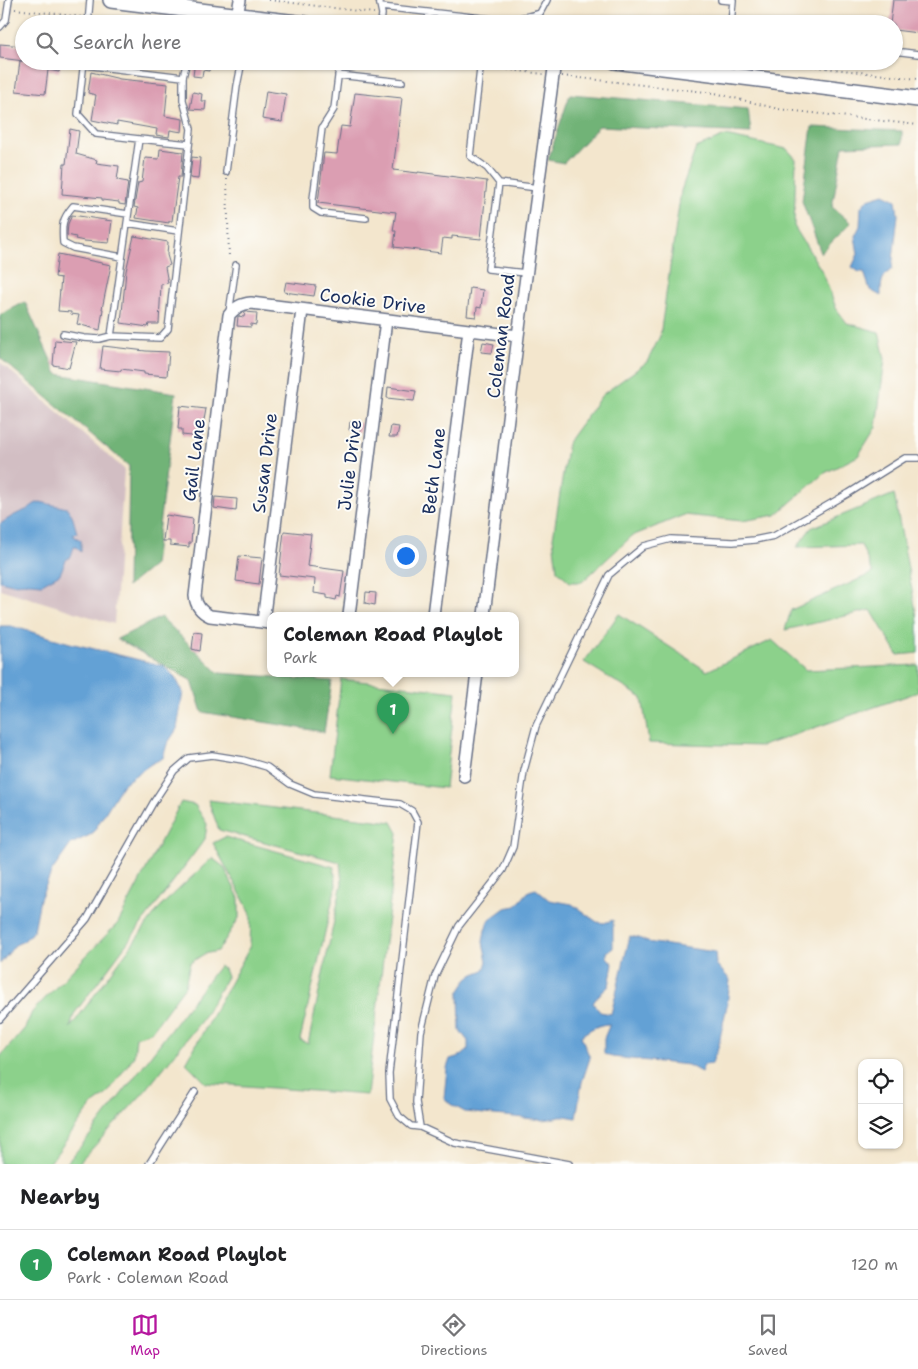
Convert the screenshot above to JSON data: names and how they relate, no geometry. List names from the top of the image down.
{
  "streets": {
    "street": [
      "Cookie Drive",
      "Coleman Road",
      "Gail Lane",
      "Susan Drive",
      "Julie Drive",
      "Beth Lane"
    ]
  },
  "crossings": [
    ["Cookie Drive", "Coleman Road"],
    ["Cookie Drive", "Gail Lane"],
    ["Cookie Drive", "Susan Drive"],
    ["Cookie Drive", "Julie Drive"],
    ["Cookie Drive", "Beth Lane"]
  ],
  "page": {
    "search": "Search here",
    "popup": ["Coleman Road Playlot", "Park"],
    "pins": "1",
    "heading": "Nearby",
    "list": [
      {
        "mark": "1",
        "name": "Coleman Road Playlot",
        "note": "Park · Coleman Road",
        "value": "120 m"
      }
    ],
    "nav": ["Map", "Directions", "Saved"]
  }
}
